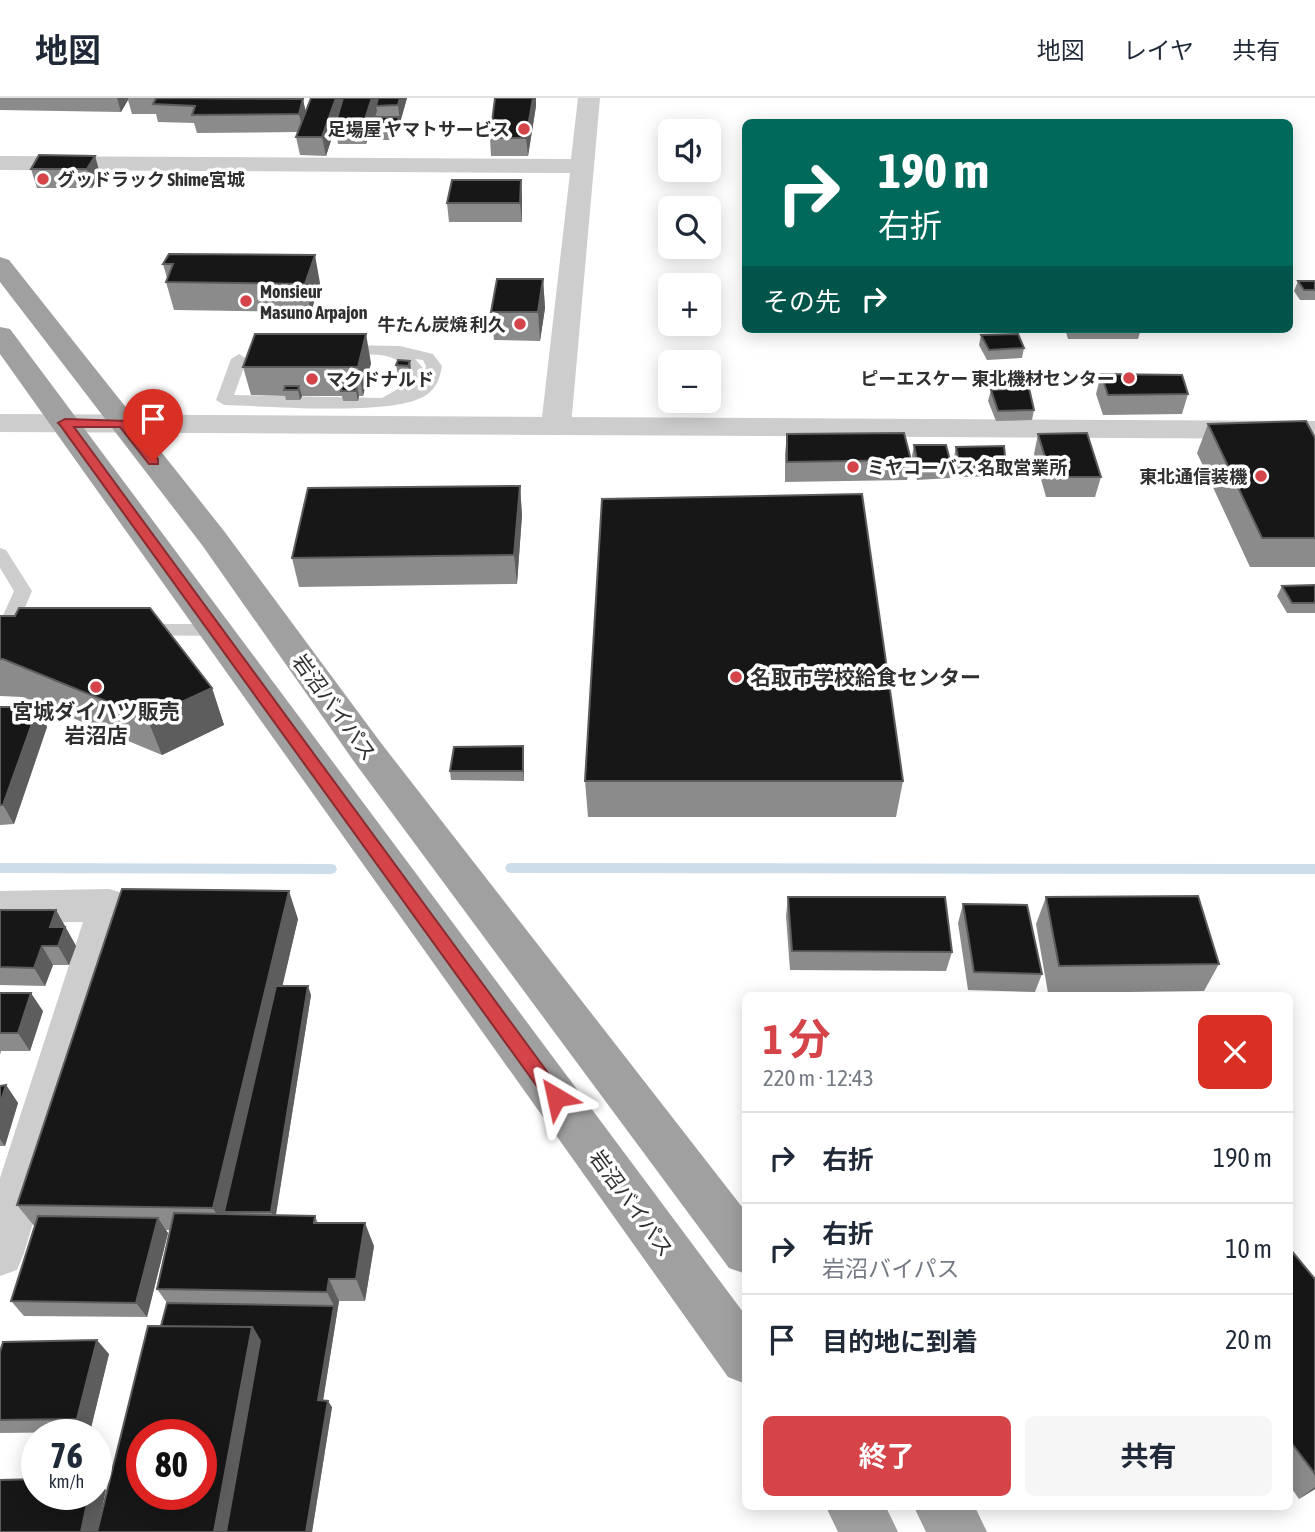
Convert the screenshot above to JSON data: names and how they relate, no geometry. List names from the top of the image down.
{
  "streets": {
    "highway": ["岩沼バイパス"]
  },
  "places": [
    "足場屋 ヤマトサービス",
    "グッドラック Shime宮城",
    "Monsieur Masuno Arpajon",
    "牛たん炭焼 利久",
    "ピーエスケー 東北機材センター",
    "マクドナルド",
    "ミヤコーバス 名取営業所",
    "東北通信装機",
    "名取市学校給食センター",
    "宮城ダイハツ販売 岩沼店"
  ],
  "page": {
    "header": "地図",
    "nav": ["地図", "レイヤ", "共有"],
    "map_buttons": ["+", "−"],
    "turn": ["190 m", "右折"],
    "then": "その先",
    "heading": ["1 分", "220 m · 12:43"],
    "list": [
      {
        "name": "右折",
        "value": "190 m"
      },
      {
        "name": "右折",
        "note": "岩沼バイパス",
        "value": "10 m"
      },
      {
        "name": "目的地に到着",
        "value": "20 m"
      }
    ],
    "buttons": ["終了", "共有"],
    "speed": "76 km/h",
    "limit": "80"
  }
}
